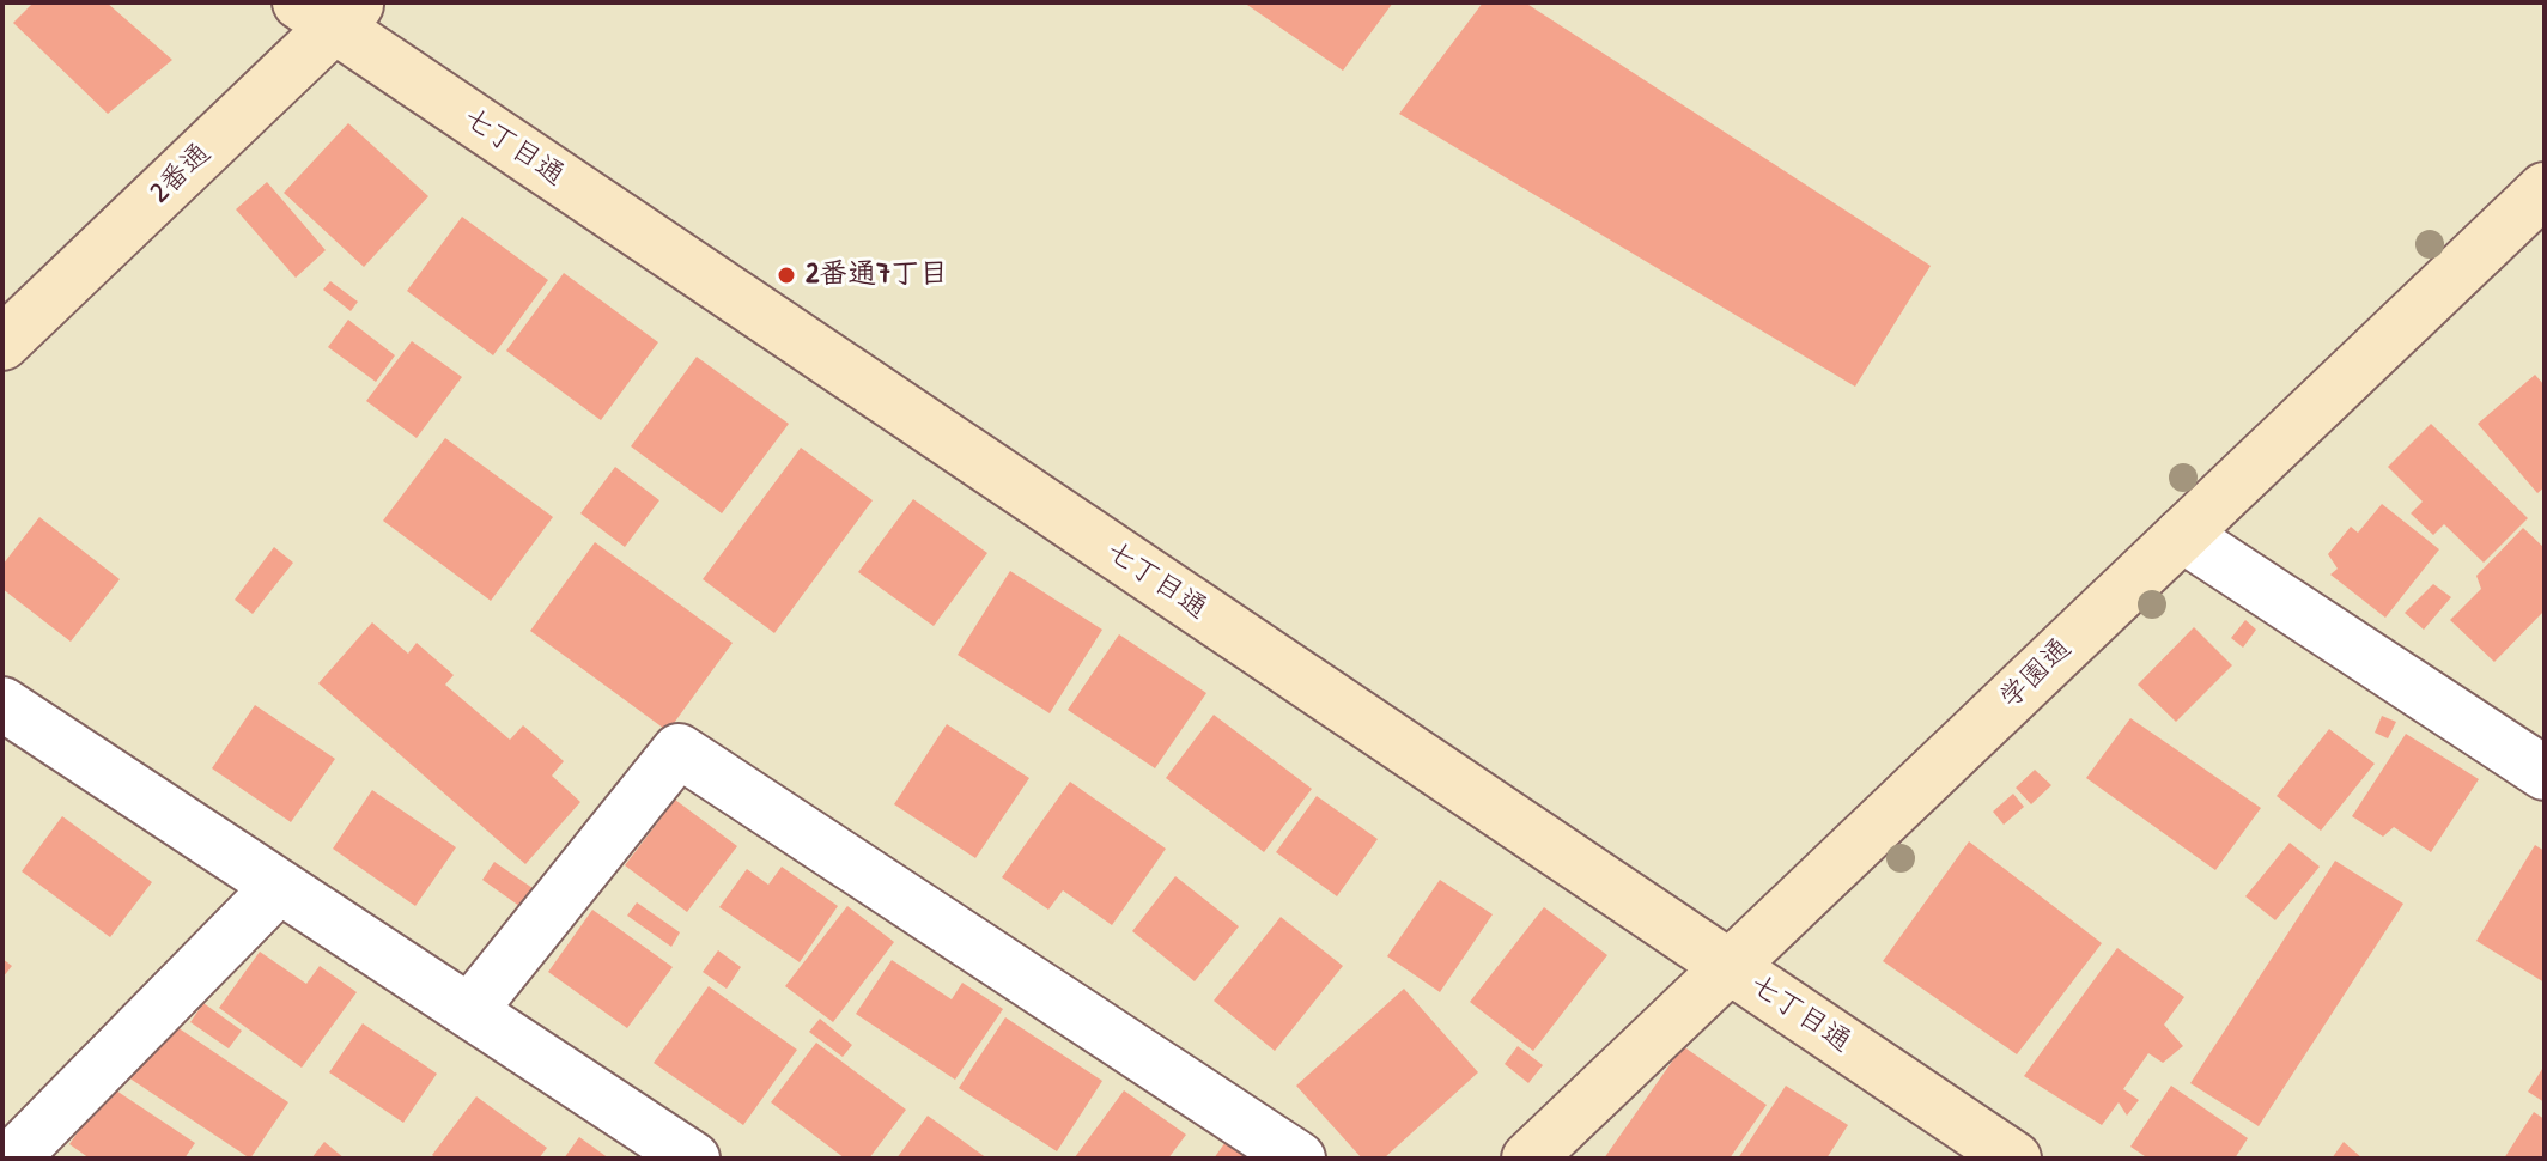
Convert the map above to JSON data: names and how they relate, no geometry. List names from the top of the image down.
{
  "streets": {
    "street": ["七丁目通", "2番通", "学園通"]
  },
  "crossings": [
    ["七丁目通", "2番通"],
    ["七丁目通", "学園通"]
  ],
  "places": ["2番通7丁目"]
}
